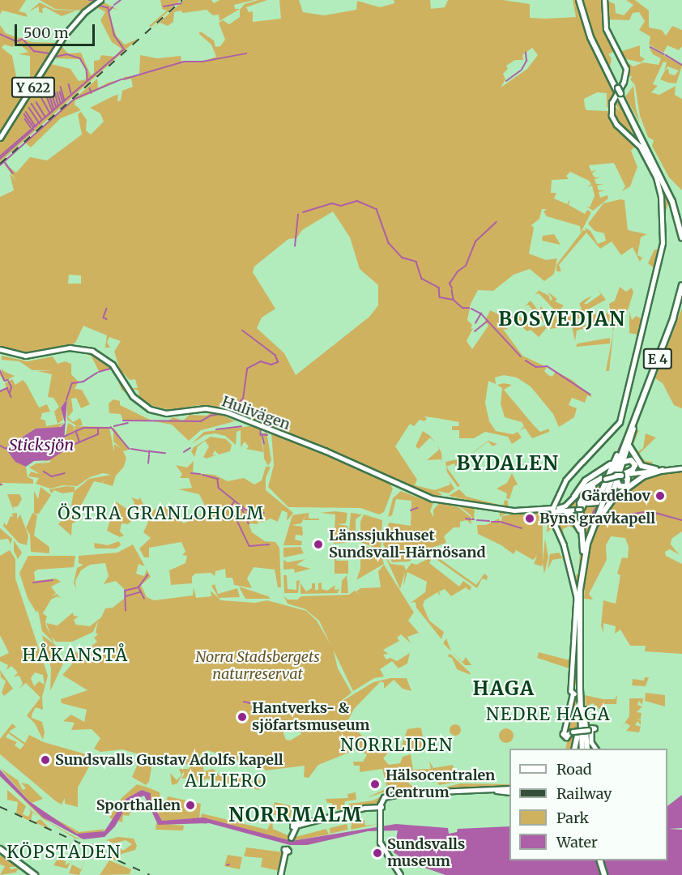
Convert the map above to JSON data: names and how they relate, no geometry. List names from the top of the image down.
{
  "streets": {
    "highway": ["E 4"],
    "main road": ["Y 622", "Hulivägen"]
  },
  "districts": [
    "BOSVEDJAN",
    "BYDALEN",
    "ÖSTRA GRANLOHOLM",
    "HÅKANSTÅ",
    "HAGA",
    "NEDRE HAGA",
    "NORRLIDEN",
    "ALLIERO",
    "NORRMALM",
    "KÖPSTADEN"
  ],
  "water": ["Sticksjön"],
  "parks": ["Norra Stadsbergets naturreservat"],
  "places": [
    "Gärdehov",
    "Byns gravkapell",
    "Länssjukhuset Sundsvall-Härnösand",
    "Hantverks- & sjöfartsmuseum",
    "Sundsvalls Gustav Adolfs kapell",
    "Hälsocentralen Centrum",
    "Sporthallen",
    "Sundsvalls museum"
  ],
  "legend": [
    "Road",
    "Railway",
    "Park",
    "Water"
  ],
  "scale_bar": "500 m"
}
